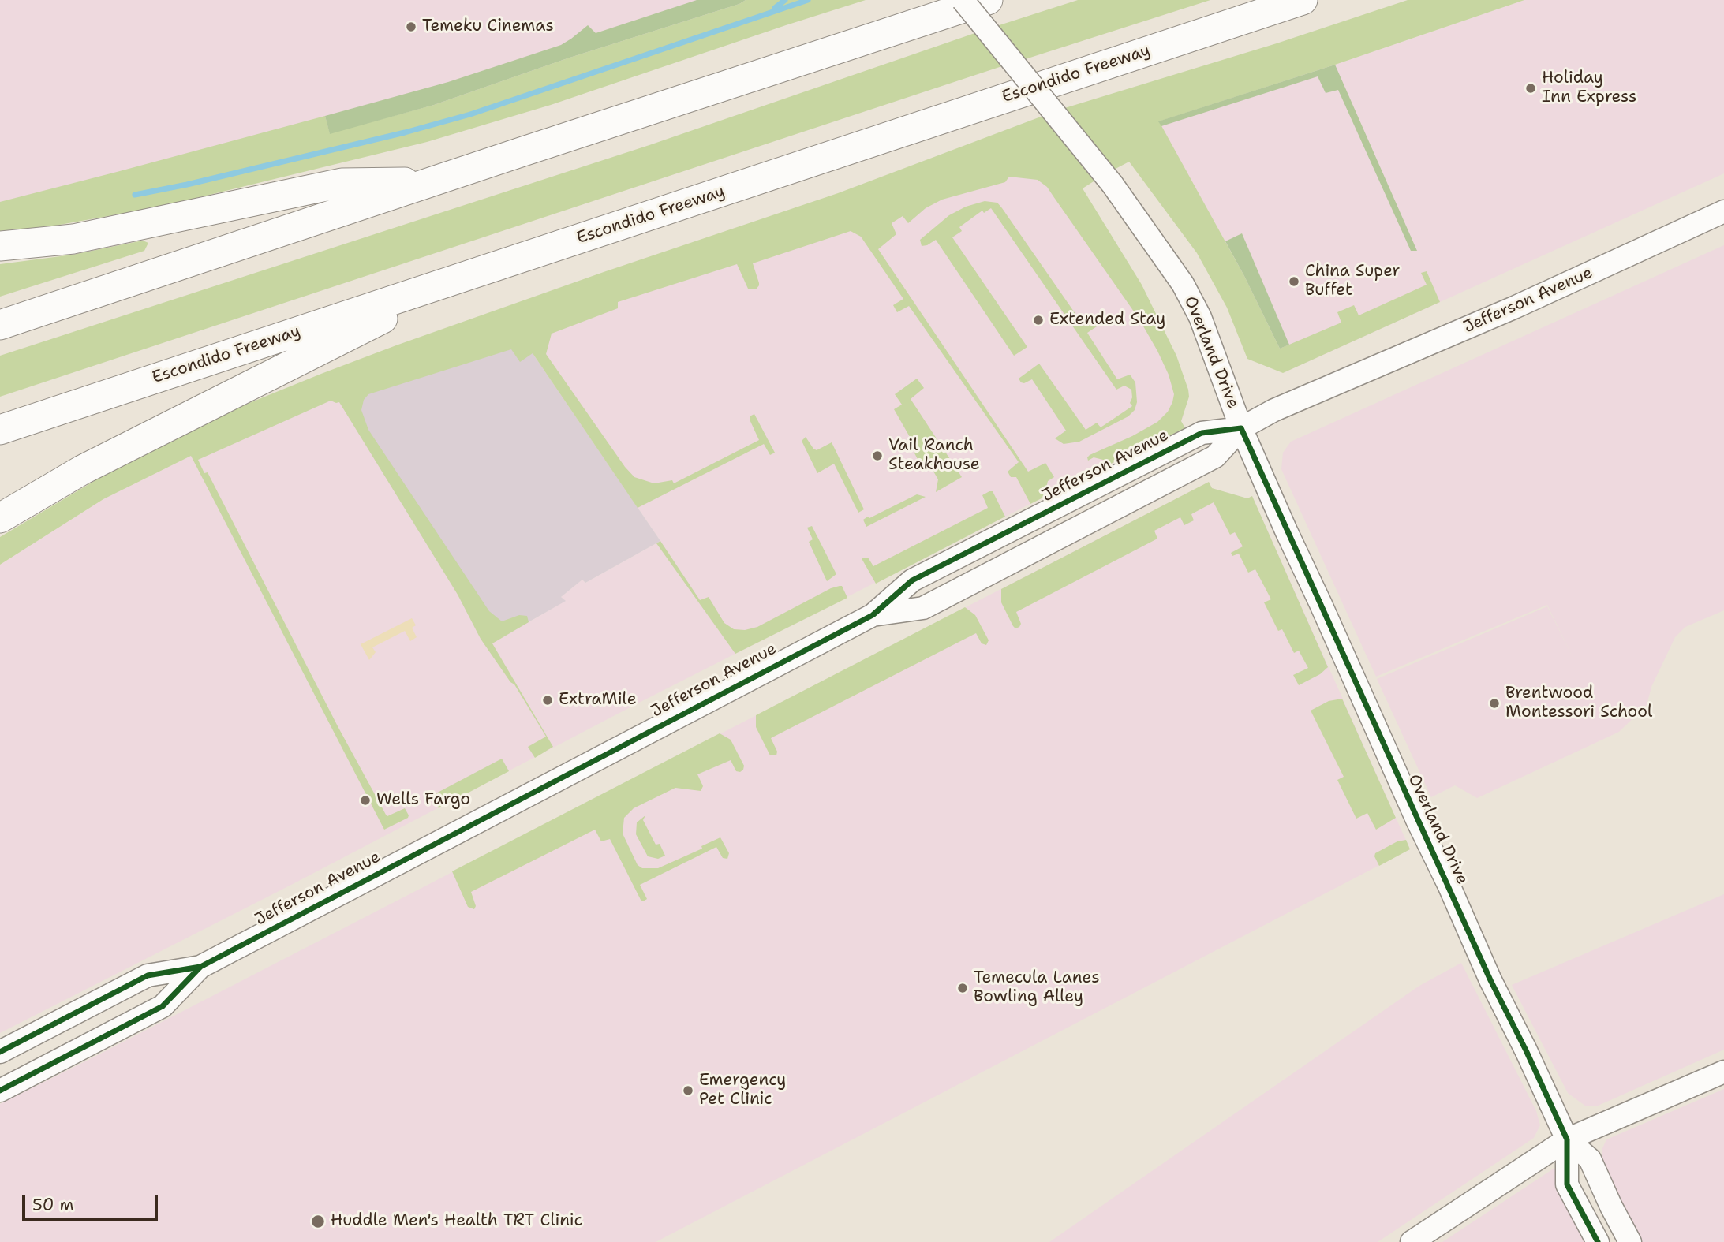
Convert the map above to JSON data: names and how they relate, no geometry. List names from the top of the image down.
{
  "streets": {
    "highway": ["Escondido Freeway"],
    "main road": ["Jefferson Avenue", "Overland Drive"]
  },
  "crossings": [
    ["Jefferson Avenue", "Overland Drive"]
  ],
  "places": [
    "Temeku Cinemas",
    "Holiday Inn Express",
    "China Super Buffet",
    "Extended Stay",
    "Vail Ranch Steakhouse",
    "ExtraMile",
    "Brentwood Montessori School",
    "Wells Fargo",
    "Temecula Lanes Bowling Alley",
    "Emergency Pet Clinic",
    "Huddle Men's Health TRT Clinic"
  ],
  "scale_bar": "50 m"
}
